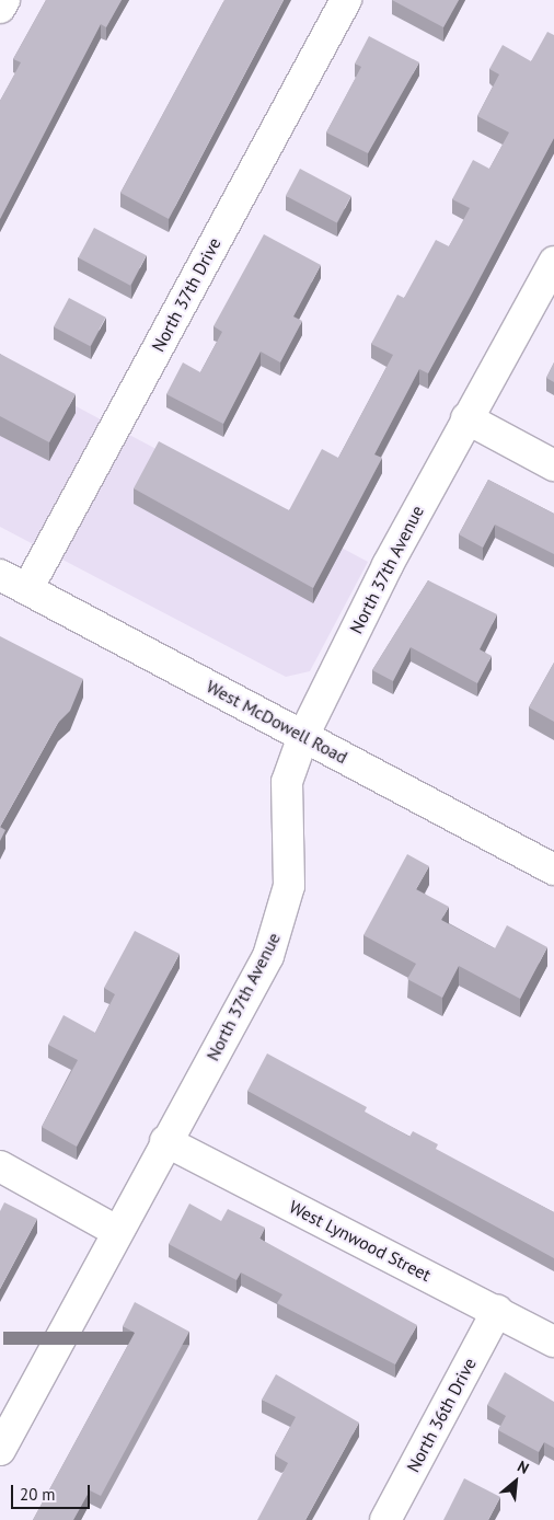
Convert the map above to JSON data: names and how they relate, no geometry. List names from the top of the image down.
{
  "streets": {
    "street": [
      "North 37th Drive",
      "North 37th Avenue",
      "West McDowell Road",
      "West Lynwood Street",
      "North 36th Drive"
    ]
  },
  "crossings": [
    ["North 37th Drive", "West McDowell Road"],
    ["North 37th Avenue", "West McDowell Road"],
    ["North 37th Avenue", "West Lynwood Street"],
    ["West Lynwood Street", "North 36th Drive"]
  ],
  "scale_bar": "20 m",
  "north": "top right"
}
